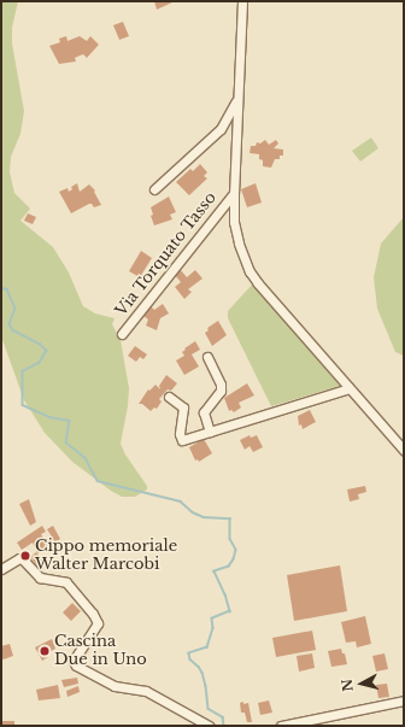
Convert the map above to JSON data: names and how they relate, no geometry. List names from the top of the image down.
{
  "streets": {
    "street": ["Via Torquato Tasso"]
  },
  "places": ["Cippo memoriale Walter Marcobi", "Cascina Due in Uno"],
  "north": "left"
}
